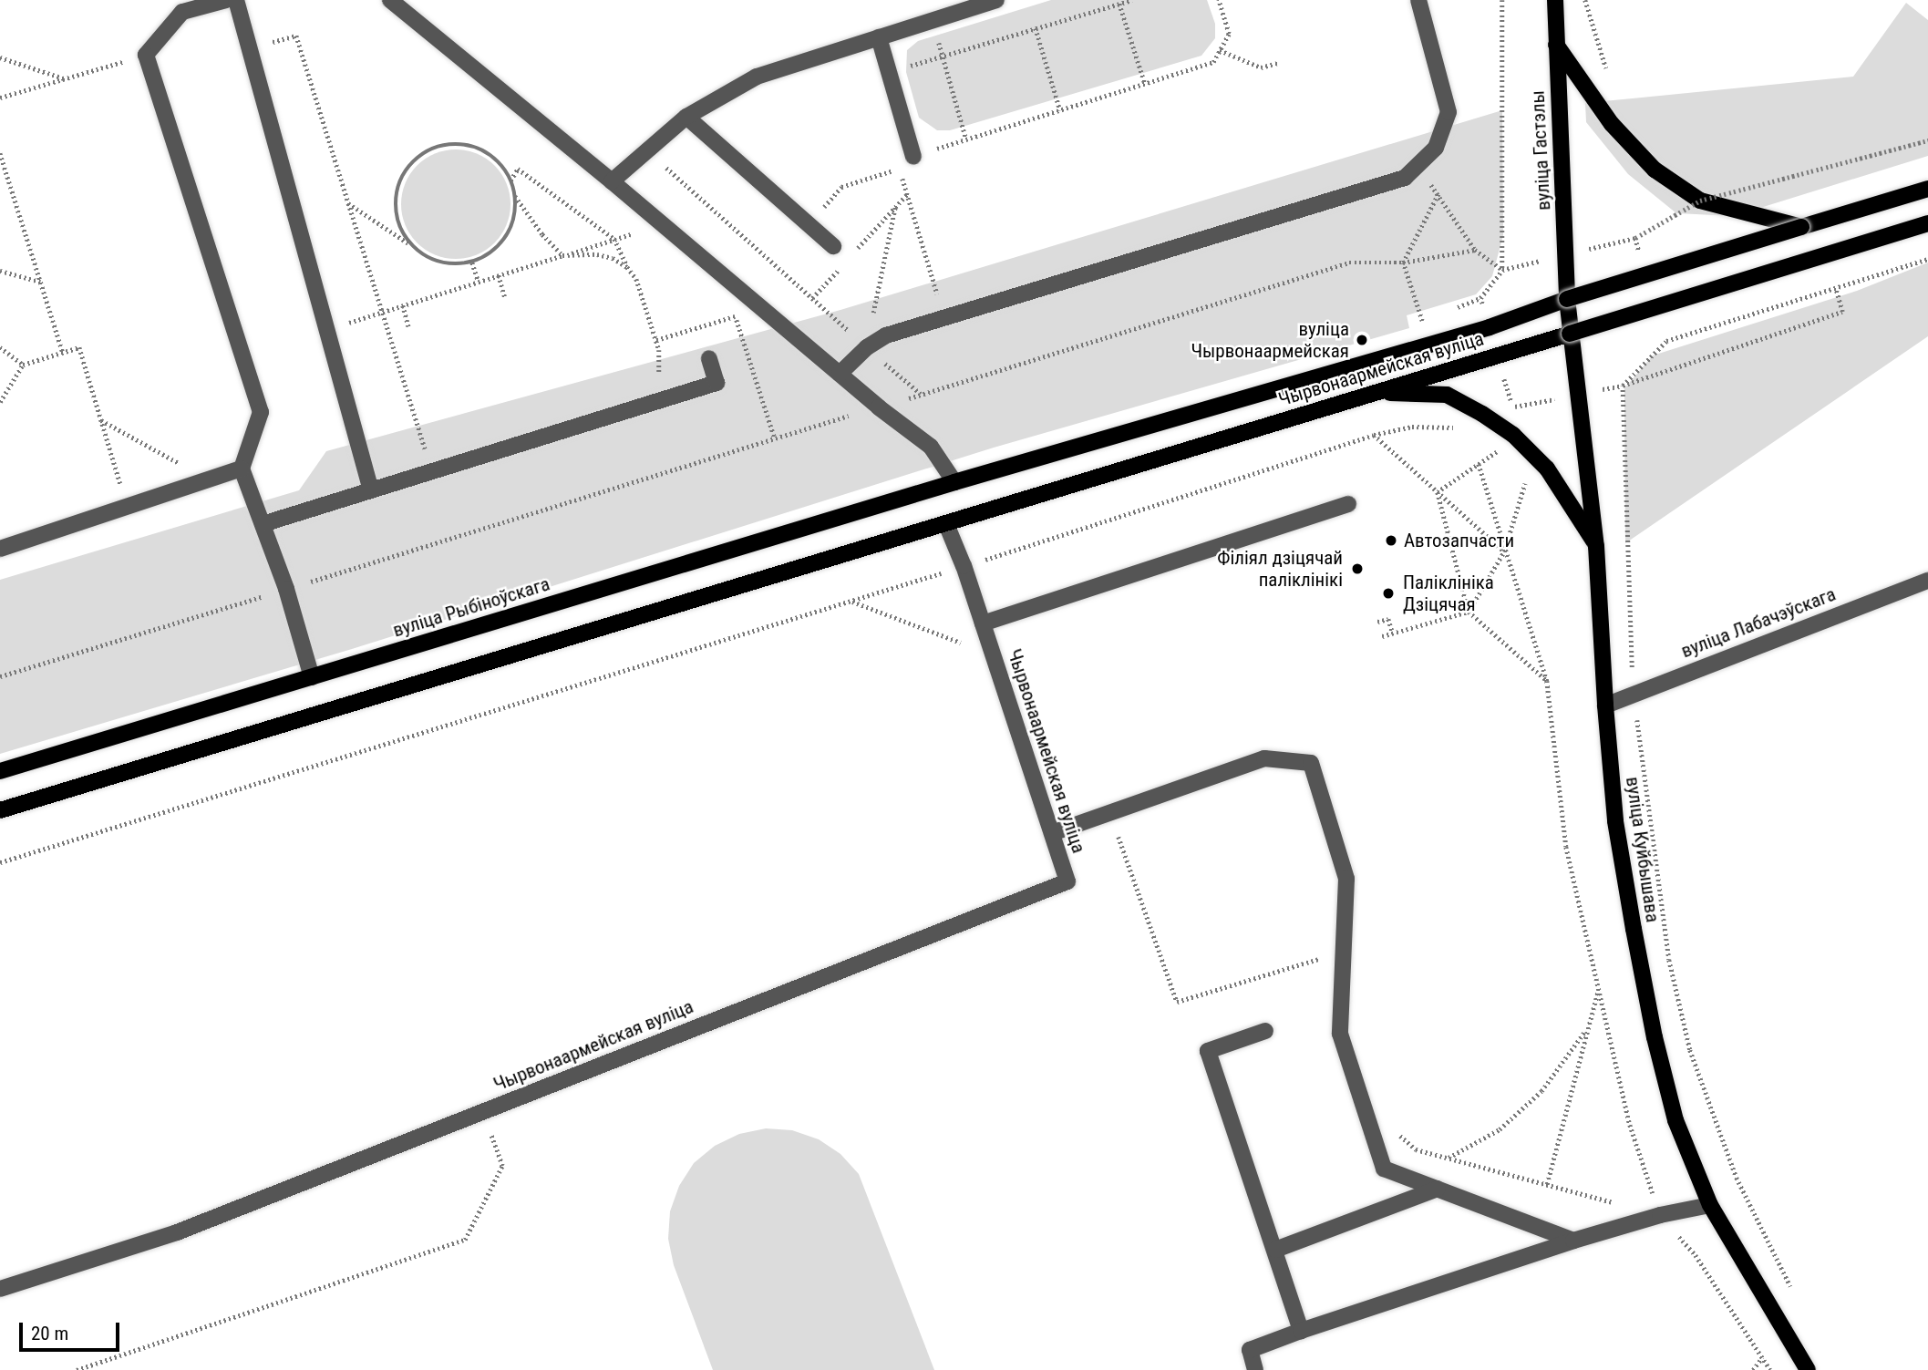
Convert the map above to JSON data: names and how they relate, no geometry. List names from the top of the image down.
{
  "streets": {
    "main road": [
      "вуліца Гастэлы",
      "Чырвонаармейская вуліца",
      "вуліца Рыбіноўскага",
      "вуліца Куйбышава"
    ],
    "street": ["вуліца Лабачэўскага"]
  },
  "crossings": [
    ["вуліца Гастэлы", "Чырвонаармейская вуліца"],
    ["вуліца Гастэлы", "вуліца Куйбышава"],
    ["Чырвонаармейская вуліца", "вуліца Рыбіноўскага"],
    ["Чырвонаармейская вуліца", "вуліца Куйбышава"],
    ["вуліца Лабачэўскага", "вуліца Куйбышава"]
  ],
  "places": [
    "вуліца Чырвонаармейская",
    "Автозапчасти",
    "Філіял дзіцячай паліклінікі",
    "Паліклініка Дзіцячая"
  ],
  "scale_bar": "20 m"
}
